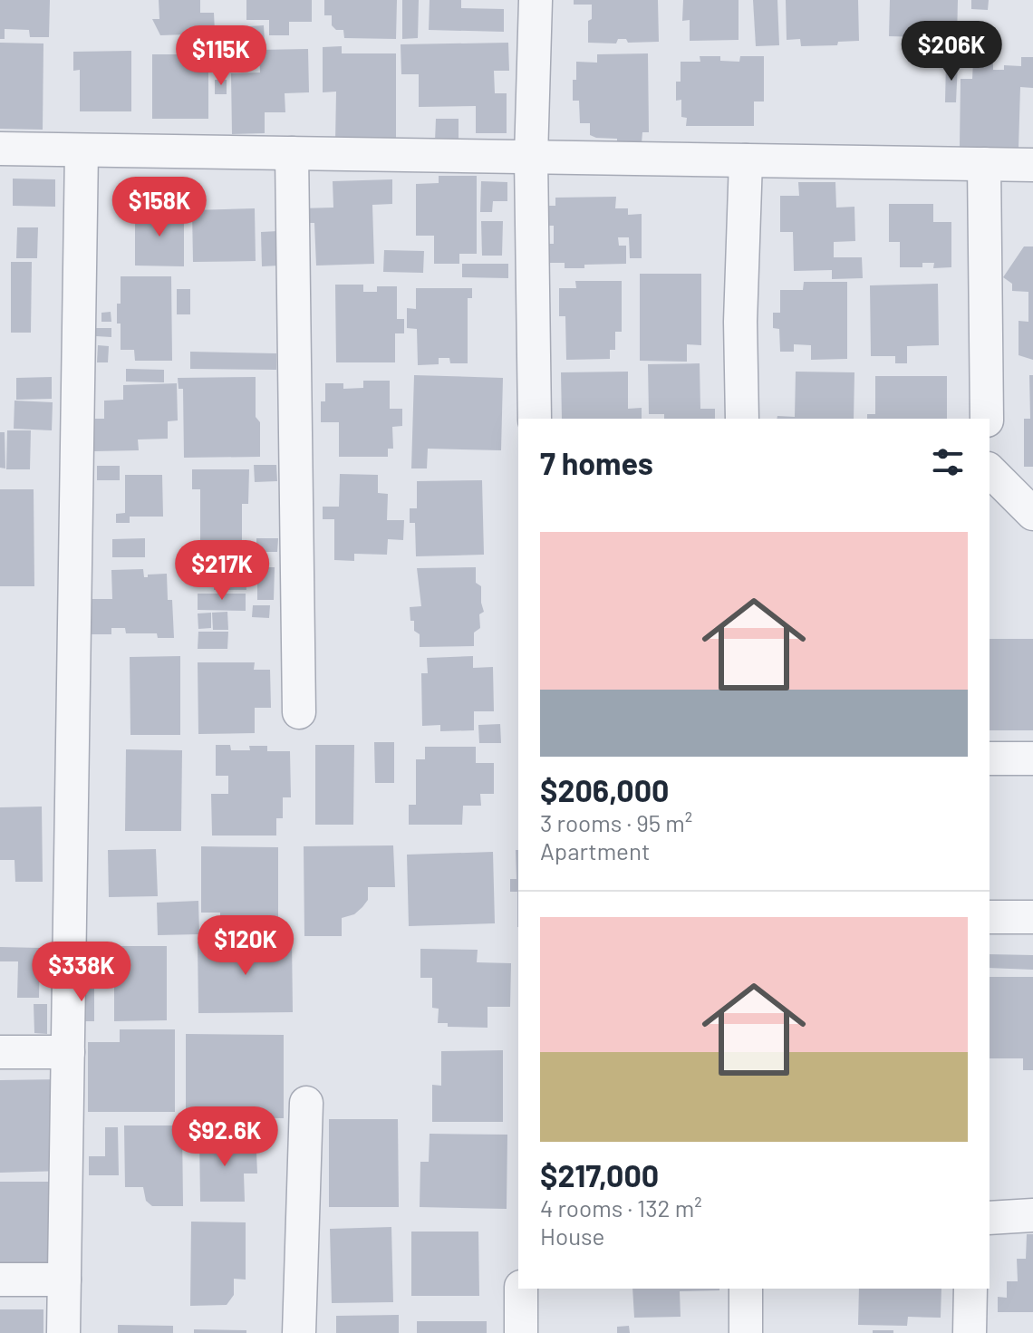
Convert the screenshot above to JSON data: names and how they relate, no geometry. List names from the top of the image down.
{
  "page": {
    "price": [
      "$206K",
      "$115K",
      "$158K",
      "$217K",
      "$120K",
      "$338K",
      "$92.6K"
    ],
    "heading": "7 homes",
    "list": [
      {
        "name": "$206,000",
        "note": "3 rooms · 95 m² · Apartment"
      },
      {
        "name": "$217,000",
        "note": "4 rooms · 132 m² · House"
      }
    ]
  }
}
